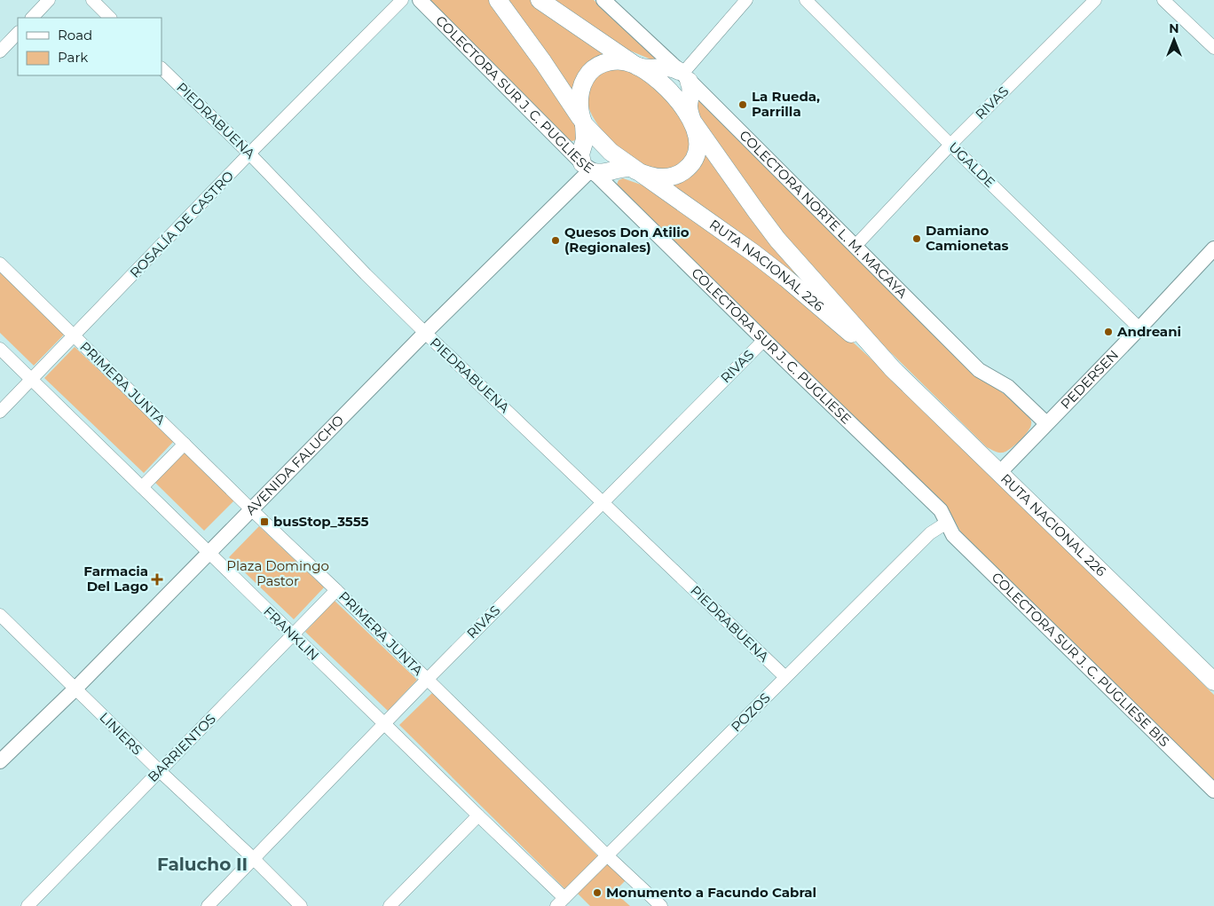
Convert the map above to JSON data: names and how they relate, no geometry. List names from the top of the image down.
{
  "streets": {
    "highway": ["RUTA NACIONAL 226"],
    "main road": [
      "COLECTORA SUR J. C. PUGLIESE",
      "COLECTORA NORTE L. M. MACAYA",
      "PEDERSEN",
      "AVENIDA FALUCHO",
      "COLECTORA SUR J. C. PUGLIESE BIS"
    ],
    "street": [
      "RIVAS",
      "PIEDRABUENA",
      "UGALDE",
      "ROSALÍA DE CASTRO",
      "PRIMERA JUNTA",
      "FRANKLIN",
      "POZOS",
      "LINIERS",
      "BARRIENTOS"
    ]
  },
  "crossings": [
    ["COLECTORA SUR J. C. PUGLIESE", "RIVAS"],
    ["COLECTORA SUR J. C. PUGLIESE", "AVENIDA FALUCHO"],
    ["COLECTORA SUR J. C. PUGLIESE", "COLECTORA SUR J. C. PUGLIESE BIS"],
    ["COLECTORA SUR J. C. PUGLIESE", "POZOS"],
    ["RIVAS", "PIEDRABUENA"],
    ["RIVAS", "UGALDE"],
    ["RIVAS", "COLECTORA NORTE L. M. MACAYA"],
    ["RIVAS", "PRIMERA JUNTA"],
    ["RIVAS", "FRANKLIN"],
    ["RIVAS", "LINIERS"],
    ["PIEDRABUENA", "ROSALÍA DE CASTRO"],
    ["PIEDRABUENA", "AVENIDA FALUCHO"],
    ["PIEDRABUENA", "POZOS"],
    ["UGALDE", "PEDERSEN"],
    ["COLECTORA NORTE L. M. MACAYA", "PEDERSEN"],
    ["ROSALÍA DE CASTRO", "PRIMERA JUNTA"],
    ["ROSALÍA DE CASTRO", "FRANKLIN"],
    ["RUTA NACIONAL 226", "PEDERSEN"],
    ["PRIMERA JUNTA", "AVENIDA FALUCHO"],
    ["PRIMERA JUNTA", "POZOS"],
    ["PRIMERA JUNTA", "BARRIENTOS"],
    ["AVENIDA FALUCHO", "FRANKLIN"],
    ["AVENIDA FALUCHO", "LINIERS"],
    ["FRANKLIN", "POZOS"],
    ["FRANKLIN", "BARRIENTOS"],
    ["COLECTORA SUR J. C. PUGLIESE BIS", "POZOS"],
    ["LINIERS", "BARRIENTOS"]
  ],
  "districts": ["Falucho II"],
  "parks": ["Plaza Domingo Pastor"],
  "places": {
    "other": [
      "La Rueda, Parrilla",
      "Damiano Camionetas",
      "Quesos Don Atilio (Regionales)",
      "Andreani",
      "Monumento a Facundo Cabral"
    ],
    "transit": ["busStop_3555"],
    "health": ["Farmacia Del Lago"]
  },
  "legend": ["Road", "Park"],
  "north": "top"
}
